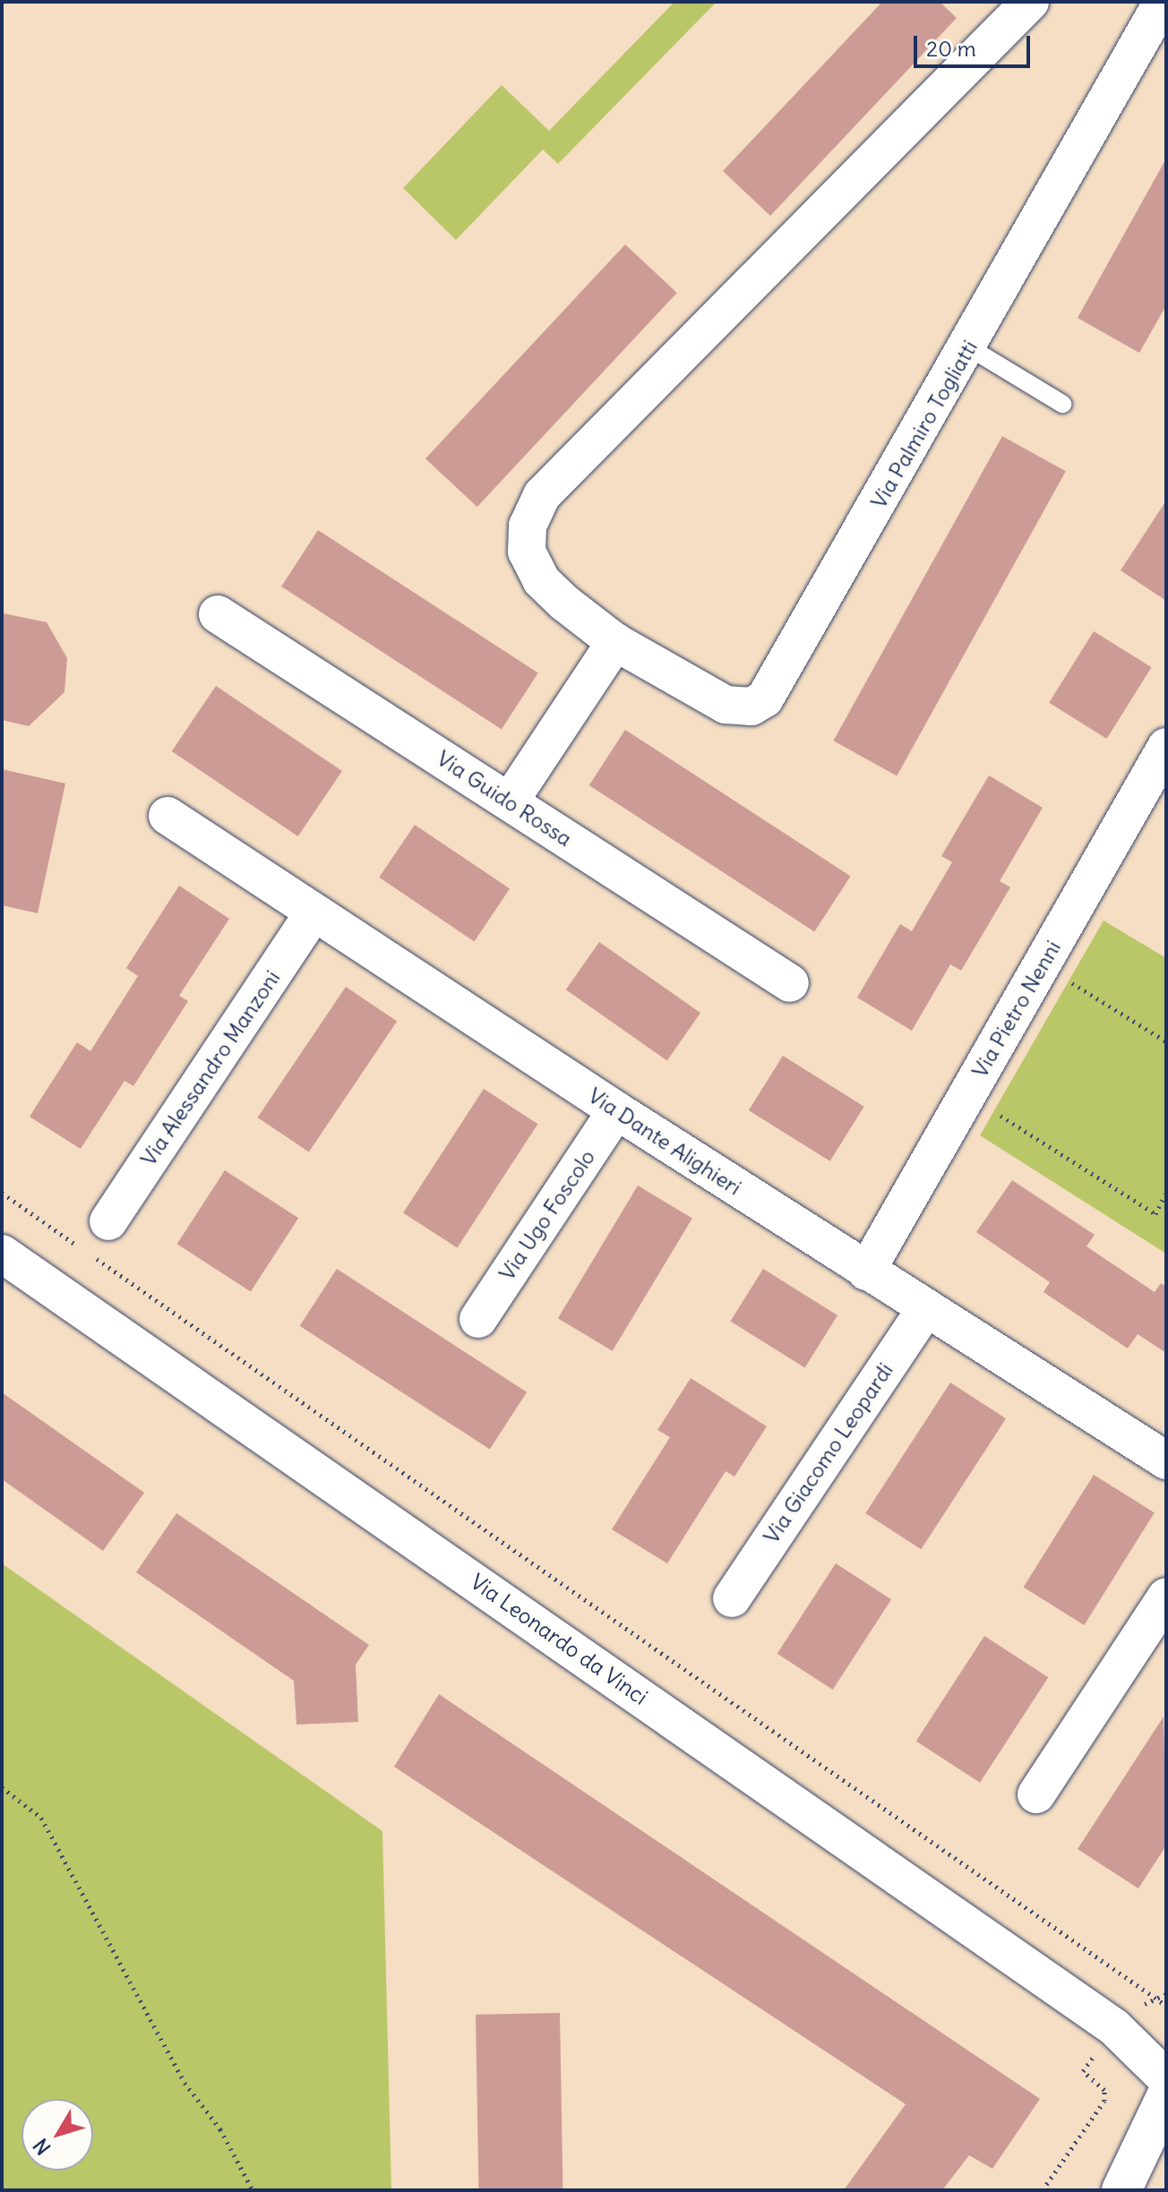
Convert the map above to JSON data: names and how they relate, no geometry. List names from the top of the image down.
{
  "streets": {
    "street": [
      "Via Palmiro Togliatti",
      "Via Guido Rossa",
      "Via Pietro Nenni",
      "Via Alessandro Manzoni",
      "Via Dante Alighieri",
      "Via Ugo Foscolo",
      "Via Giacomo Leopardi",
      "Via Leonardo da Vinci"
    ]
  },
  "crossings": [
    ["Via Pietro Nenni", "Via Dante Alighieri"],
    ["Via Alessandro Manzoni", "Via Dante Alighieri"],
    ["Via Dante Alighieri", "Via Ugo Foscolo"],
    ["Via Dante Alighieri", "Via Giacomo Leopardi"]
  ],
  "scale_bar": "20 m",
  "north": "bottom left"
}
